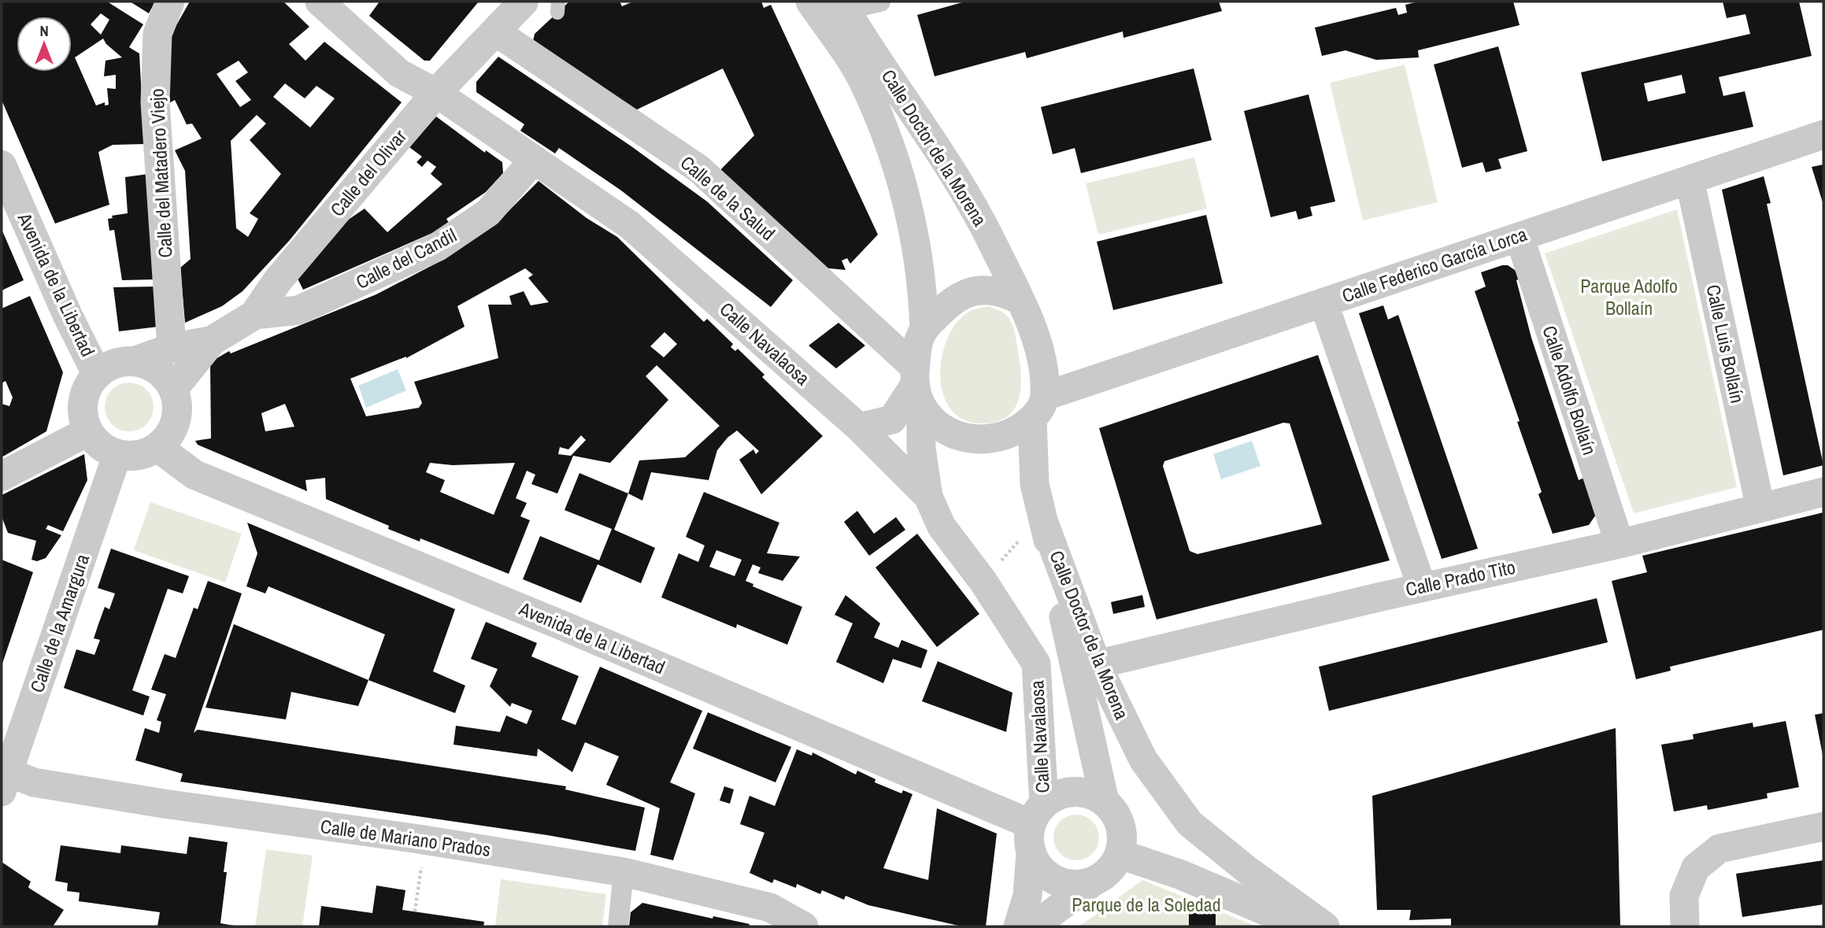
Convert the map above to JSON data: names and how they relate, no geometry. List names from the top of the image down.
{
  "streets": {
    "street": [
      "Calle Doctor de la Morena",
      "Calle del Matadero Viejo",
      "Calle del Olivar",
      "Calle de la Salud",
      "Calle del Candil",
      "Calle Federico García Lorca",
      "Avenida de la Libertad",
      "Calle Navalaosa",
      "Calle Luis Bollaín",
      "Calle Adolfo Bollaín",
      "Calle Prado Tito",
      "Calle de la Amargura",
      "Calle de Mariano Prados"
    ]
  },
  "crossings": [
    ["Calle Doctor de la Morena", "Calle de la Salud"],
    ["Calle Doctor de la Morena", "Calle Federico García Lorca"],
    ["Calle Doctor de la Morena", "Avenida de la Libertad"],
    ["Calle Doctor de la Morena", "Calle Navalaosa"],
    ["Calle Doctor de la Morena", "Calle Prado Tito"],
    ["Calle del Matadero Viejo", "Calle del Olivar"],
    ["Calle del Olivar", "Calle de la Salud"],
    ["Calle del Olivar", "Calle del Candil"],
    ["Calle del Olivar", "Avenida de la Libertad"],
    ["Calle del Olivar", "Calle Navalaosa"],
    ["Calle del Olivar", "Calle de la Amargura"],
    ["Calle de la Salud", "Calle Federico García Lorca"],
    ["Calle del Candil", "Calle Navalaosa"],
    ["Calle Federico García Lorca", "Calle Luis Bollaín"],
    ["Calle Federico García Lorca", "Calle Adolfo Bollaín"],
    ["Avenida de la Libertad", "Calle Navalaosa"],
    ["Avenida de la Libertad", "Calle de la Amargura"],
    ["Calle Luis Bollaín", "Calle Prado Tito"],
    ["Calle Adolfo Bollaín", "Calle Prado Tito"],
    ["Calle de la Amargura", "Calle de Mariano Prados"]
  ],
  "parks": ["Parque Adolfo Bollaín", "Parque de la Soledad"],
  "north": "top"
}
